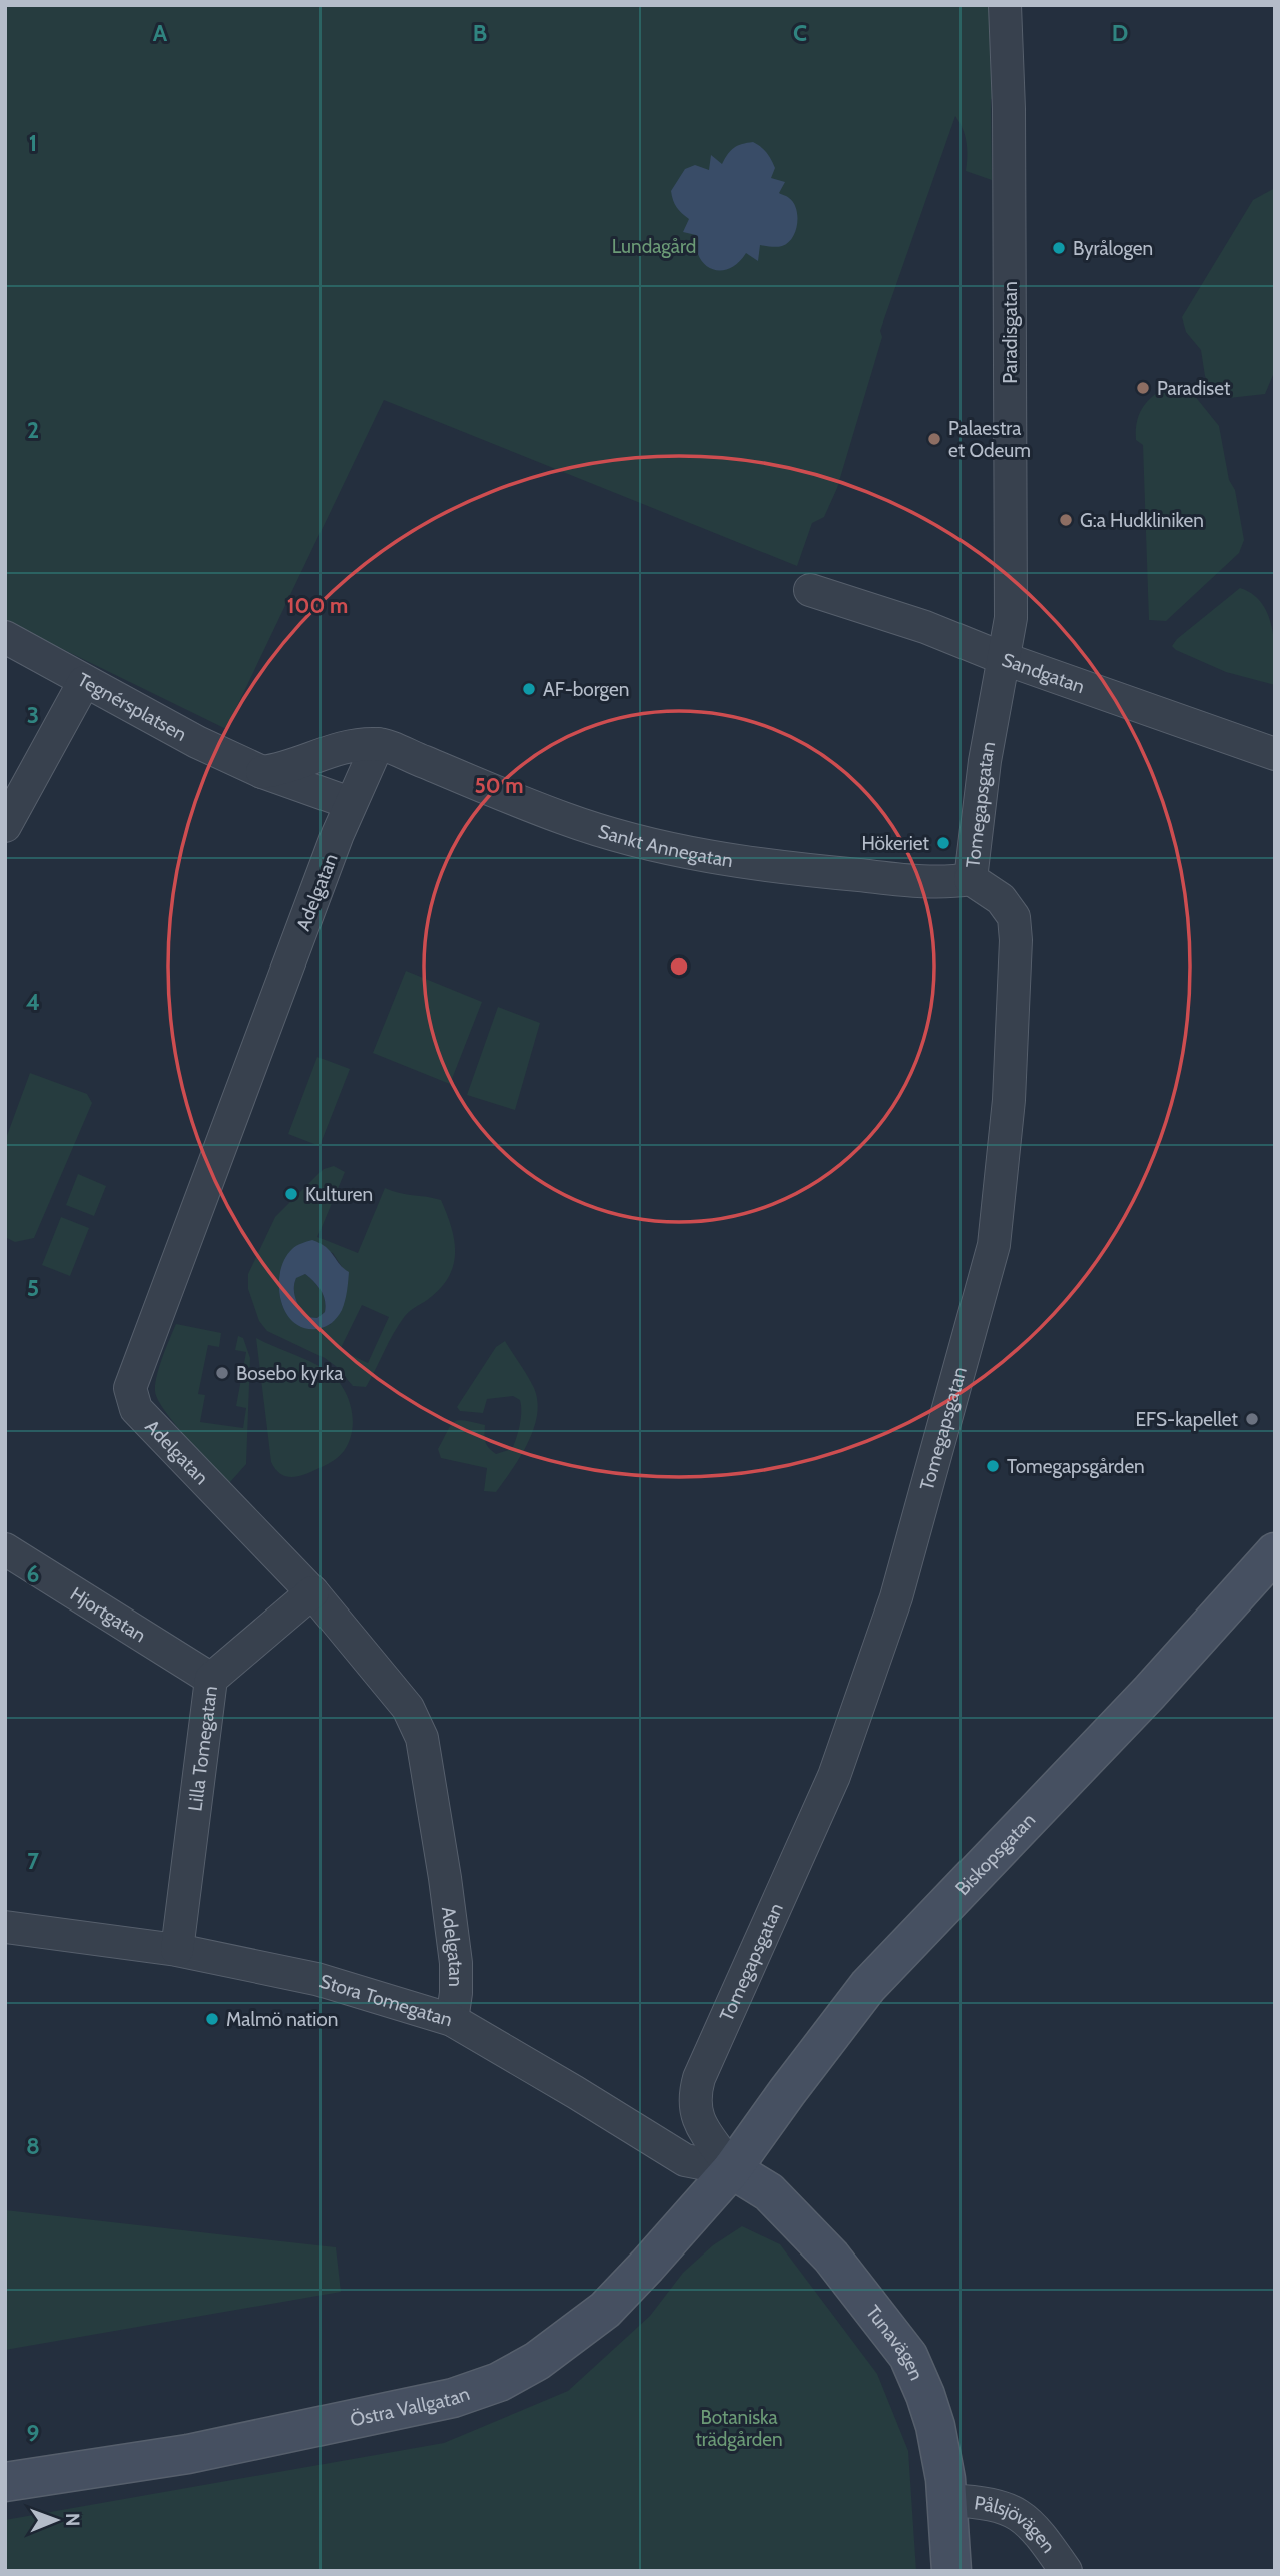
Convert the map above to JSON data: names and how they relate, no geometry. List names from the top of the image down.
{
  "streets": {
    "street": [
      "Paradisgatan",
      "Sandgatan",
      "Tegnérsplatsen",
      "Tomegapsgatan",
      "Sankt Annegatan",
      "Adelgatan",
      "Hjortgatan",
      "Lilla Tomegatan",
      "Biskopsgatan",
      "Stora Tomegatan",
      "Tunavägen",
      "Östra Vallgatan",
      "Pålsjövägen"
    ]
  },
  "crossings": [
    ["Paradisgatan", "Sandgatan"],
    ["Paradisgatan", "Tomegapsgatan"],
    ["Sandgatan", "Tomegapsgatan"],
    ["Tegnérsplatsen", "Adelgatan"],
    ["Tomegapsgatan", "Sankt Annegatan"],
    ["Tomegapsgatan", "Biskopsgatan"],
    ["Tomegapsgatan", "Stora Tomegatan"],
    ["Tomegapsgatan", "Tunavägen"],
    ["Tomegapsgatan", "Östra Vallgatan"],
    ["Sankt Annegatan", "Adelgatan"],
    ["Adelgatan", "Lilla Tomegatan"],
    ["Adelgatan", "Stora Tomegatan"],
    ["Hjortgatan", "Lilla Tomegatan"],
    ["Lilla Tomegatan", "Stora Tomegatan"],
    ["Biskopsgatan", "Stora Tomegatan"],
    ["Biskopsgatan", "Tunavägen"],
    ["Biskopsgatan", "Östra Vallgatan"],
    ["Stora Tomegatan", "Tunavägen"],
    ["Stora Tomegatan", "Östra Vallgatan"],
    ["Tunavägen", "Östra Vallgatan"],
    ["Tunavägen", "Pålsjövägen"]
  ],
  "parks": ["Lundagård", "Botaniska trädgården"],
  "places": [
    "Byrålogen",
    "Paradiset",
    "Palaestra et Odeum",
    "G:a Hudkliniken",
    "AF-borgen",
    "Hökeriet",
    "Kulturen",
    "Bosebo kyrka",
    "EFS-kapellet",
    "Tomegapsgården",
    "Malmö nation"
  ],
  "north": "right",
  "grid": {
    "columns": [
      "A",
      "B",
      "C",
      "D"
    ],
    "rows": [
      "1",
      "2",
      "3",
      "4",
      "5",
      "6",
      "7",
      "8",
      "9"
    ]
  },
  "rings": ["100 m", "50 m"]
}
